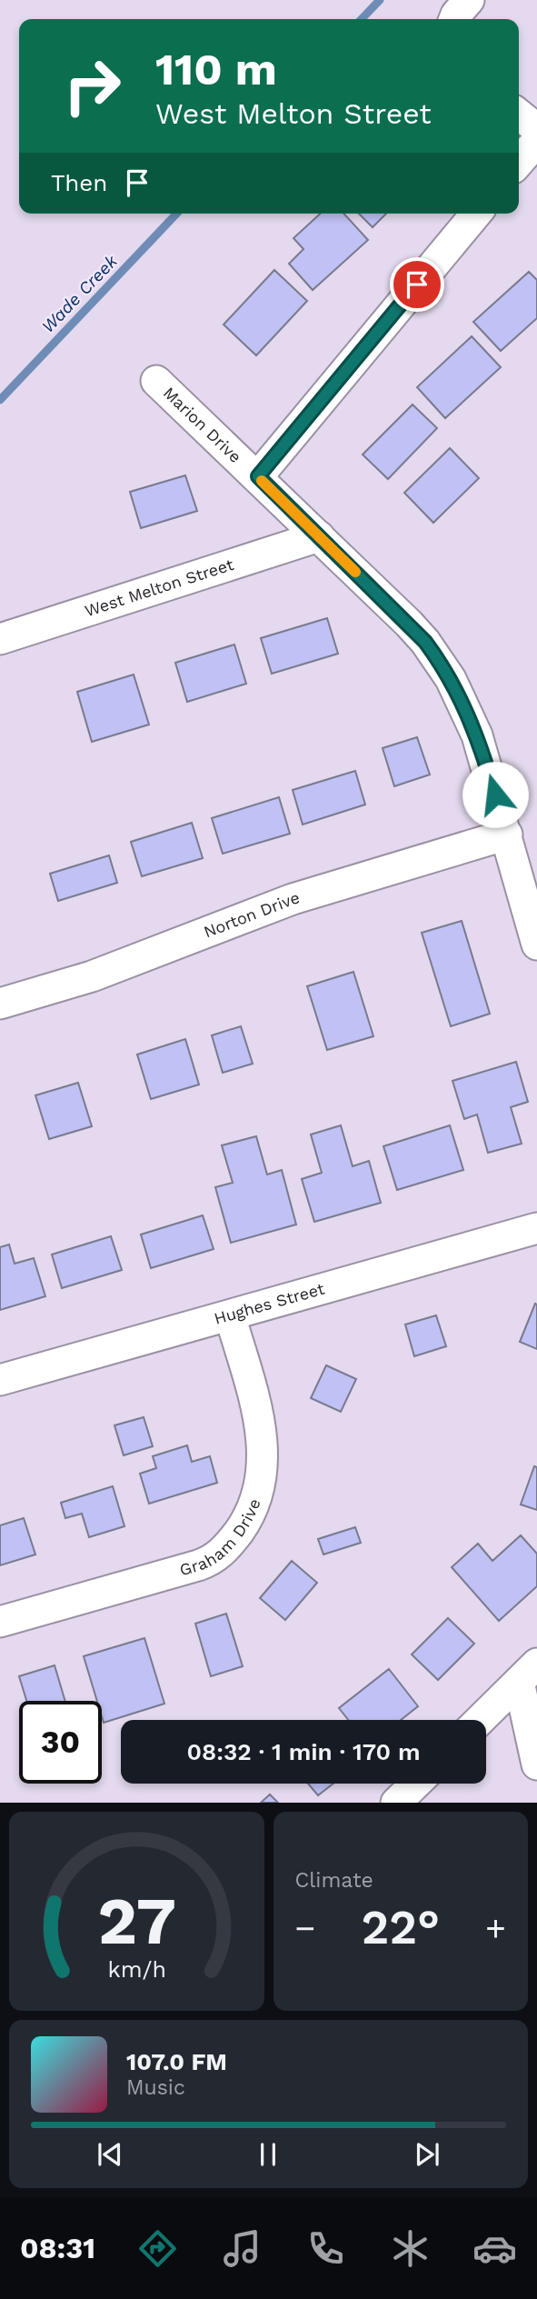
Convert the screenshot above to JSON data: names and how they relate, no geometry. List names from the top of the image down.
{
  "streets": {
    "street": [
      "Marion Drive",
      "West Melton Street",
      "Norton Drive",
      "Hughes Street",
      "Graham Drive"
    ]
  },
  "crossings": [
    ["Marion Drive", "West Melton Street"],
    ["Marion Drive", "Norton Drive"],
    ["Hughes Street", "Graham Drive"]
  ],
  "water": ["Wade Creek"],
  "page": {
    "turn": ["110 m", "West Melton Street"],
    "then": "Then",
    "limit": "30",
    "trip": "08:32 · 1 min · 170 m",
    "tile": "Climate",
    "heat": ["−", "22°", "+"],
    "song": ["107.0 FM", "Music"],
    "tabs": "08:31",
    "gauge": ["27", "km/h"]
  }
}
